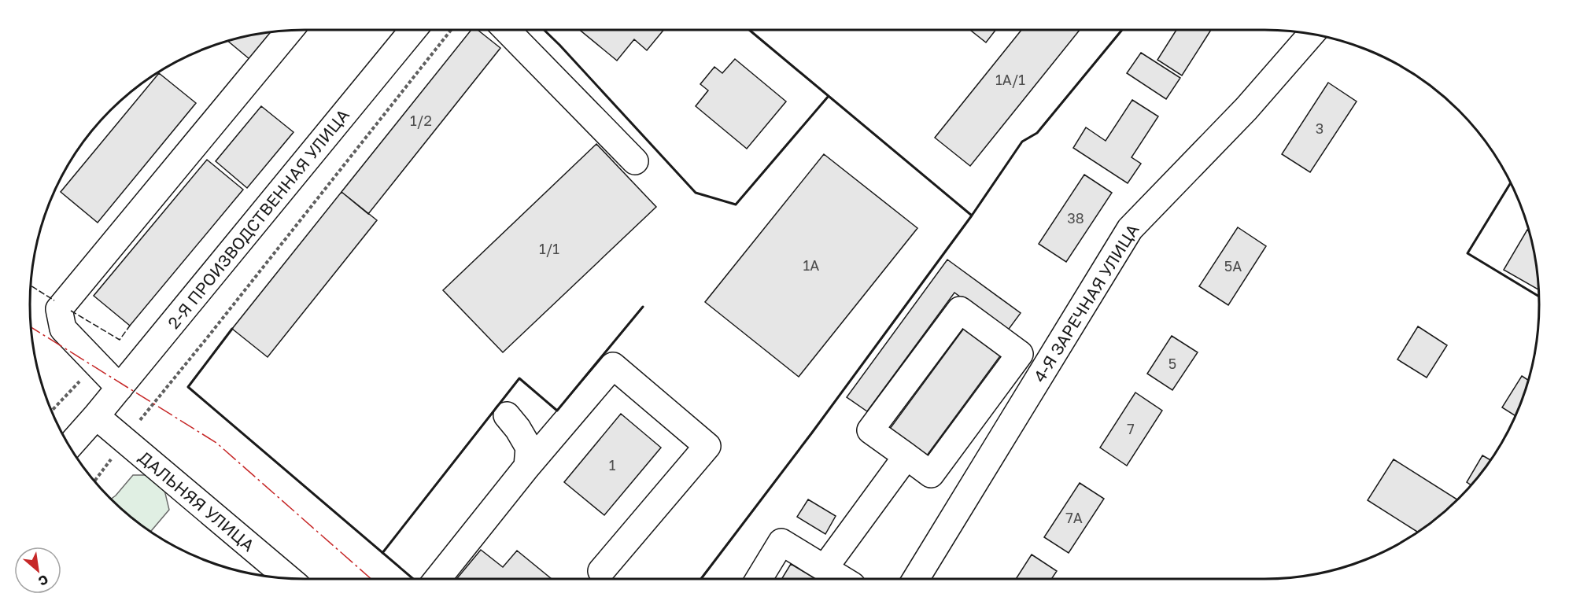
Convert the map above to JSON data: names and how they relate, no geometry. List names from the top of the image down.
{
  "streets": {
    "street": ["2-Я ПРОИЗВОДСТВЕННАЯ УЛИЦА", "4-Я ЗАРЕЧНАЯ УЛИЦА", "ДАЛЬНЯЯ УЛИЦА"]
  },
  "crossings": [
    ["2-Я ПРОИЗВОДСТВЕННАЯ УЛИЦА", "ДАЛЬНЯЯ УЛИЦА"]
  ],
  "house_numbers": [
    "1А/1",
    "1/2",
    "3",
    "38",
    "1/1",
    "1А",
    "5А",
    "5",
    "7",
    "1",
    "7А"
  ],
  "north": "bottom right"
}
